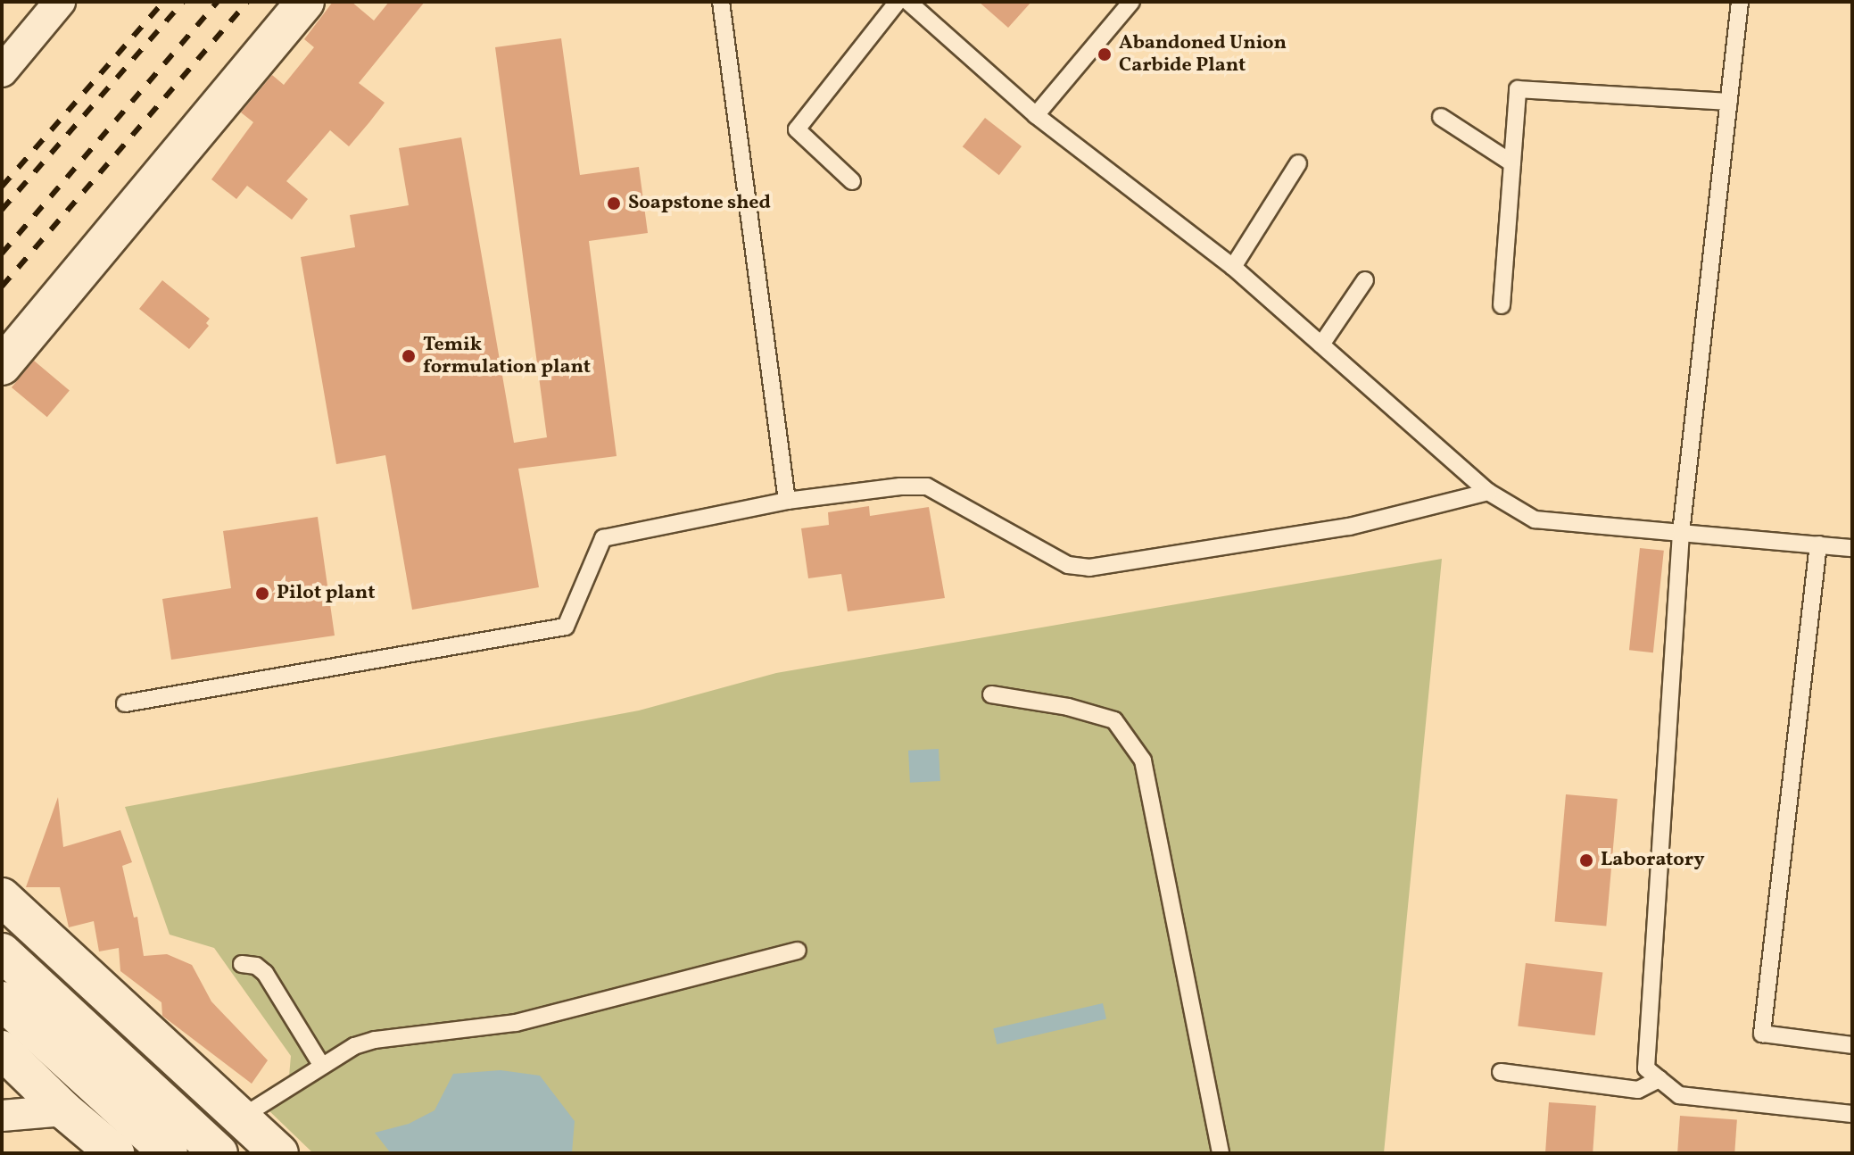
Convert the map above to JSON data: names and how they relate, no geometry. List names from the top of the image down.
{
  "places": [
    "Abandoned Union Carbide Plant",
    "Soapstone shed",
    "Temik formulation plant",
    "Pilot plant",
    "Laboratory"
  ]
}
